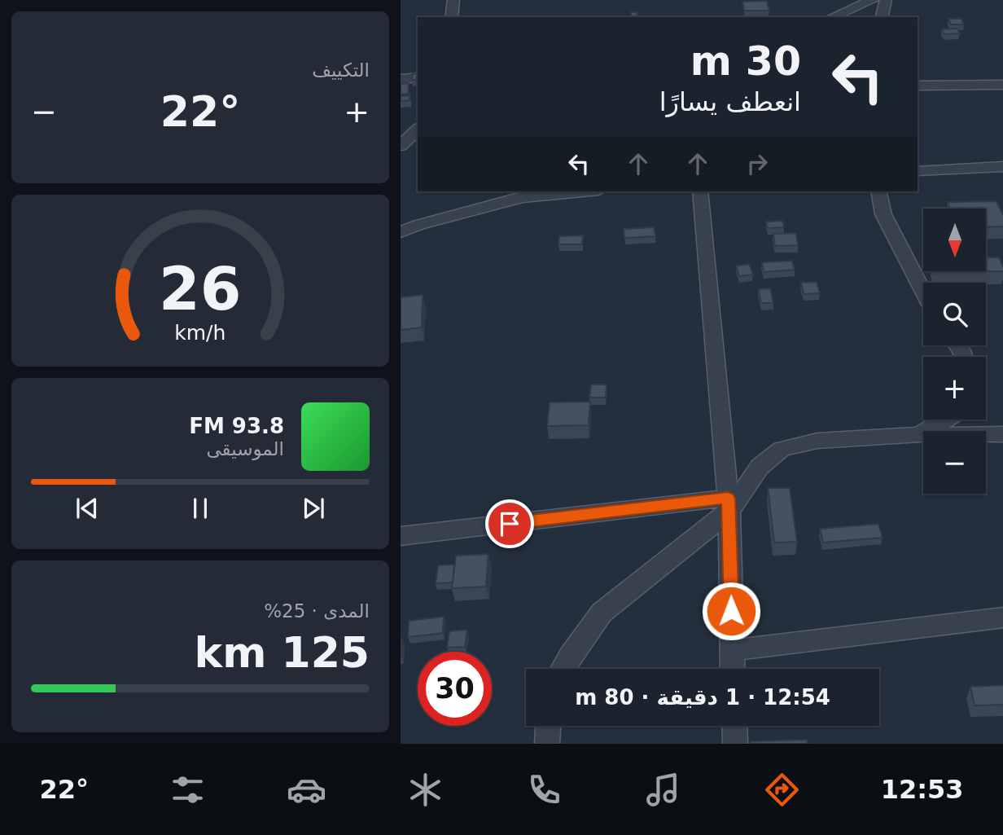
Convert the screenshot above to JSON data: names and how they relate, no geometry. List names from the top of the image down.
{
  "north": "bottom",
  "page": {
    "tile": [
      "التكييف",
      ["المدى · 25%", "125 km"]
    ],
    "turn": ["30 m", "انعطف يسارًا"],
    "heat": ["−", "22°", "+"],
    "map_buttons": ["+", "−"],
    "song": ["93.8 FM", "الموسيقى"],
    "limit": "30",
    "trip": "12:54 · 1 دقيقة · 80 m",
    "tabs": ["12:53", "22°"],
    "gauge": ["26", "km/h"]
  }
}
